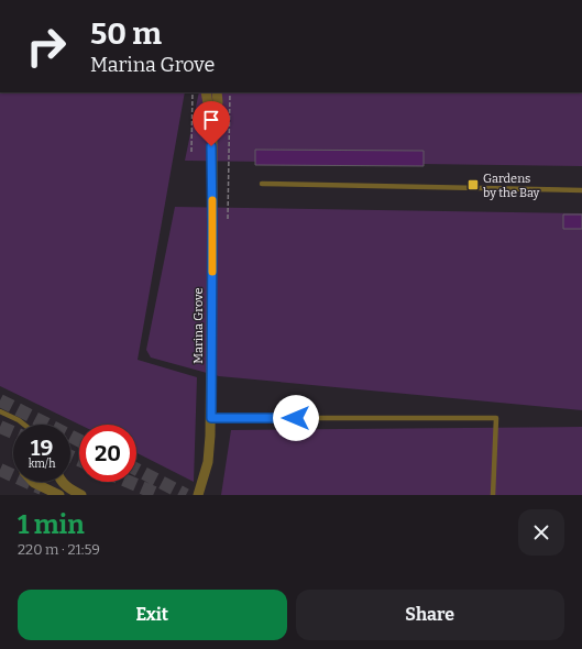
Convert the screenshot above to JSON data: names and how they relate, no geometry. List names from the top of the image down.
{
  "streets": {
    "street": ["Marina Grove"]
  },
  "places": {
    "transit": ["Gardens by the Bay"]
  },
  "page": {
    "turn": ["50 m", "Marina Grove"],
    "speed": "19 km/h",
    "limit": "20",
    "heading": ["1 min", "220 m · 21:59"],
    "buttons": ["Exit", "Share"]
  }
}
